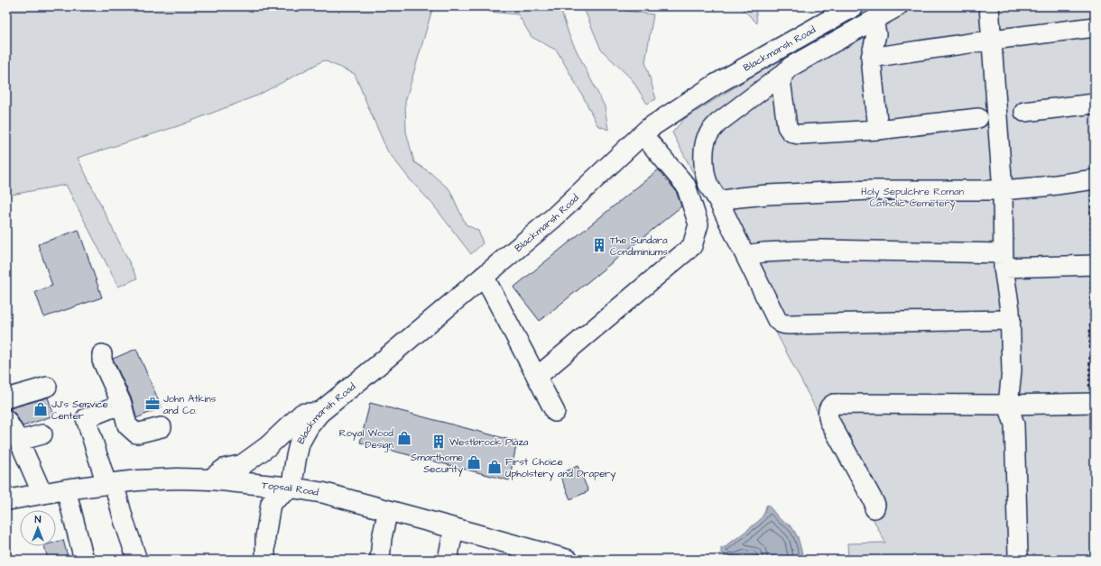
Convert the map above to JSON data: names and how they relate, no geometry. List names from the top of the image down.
{
  "streets": {
    "main road": ["Blackmarsh Road", "Topsail Road"]
  },
  "crossings": [
    ["Blackmarsh Road", "Topsail Road"]
  ],
  "parks": ["Holy Sepulchre Roman Catholic Cemetery"],
  "places": {
    "building": ["The Sundara Condiminiums", "Westbrook Plaza"],
    "office": ["John Atkins and Co."],
    "shop": [
      "JJ's Service Center",
      "Royal Wood Design",
      "Smarthome Security",
      "First Choice Upholstery and Drapery"
    ]
  },
  "north": "top"
}
